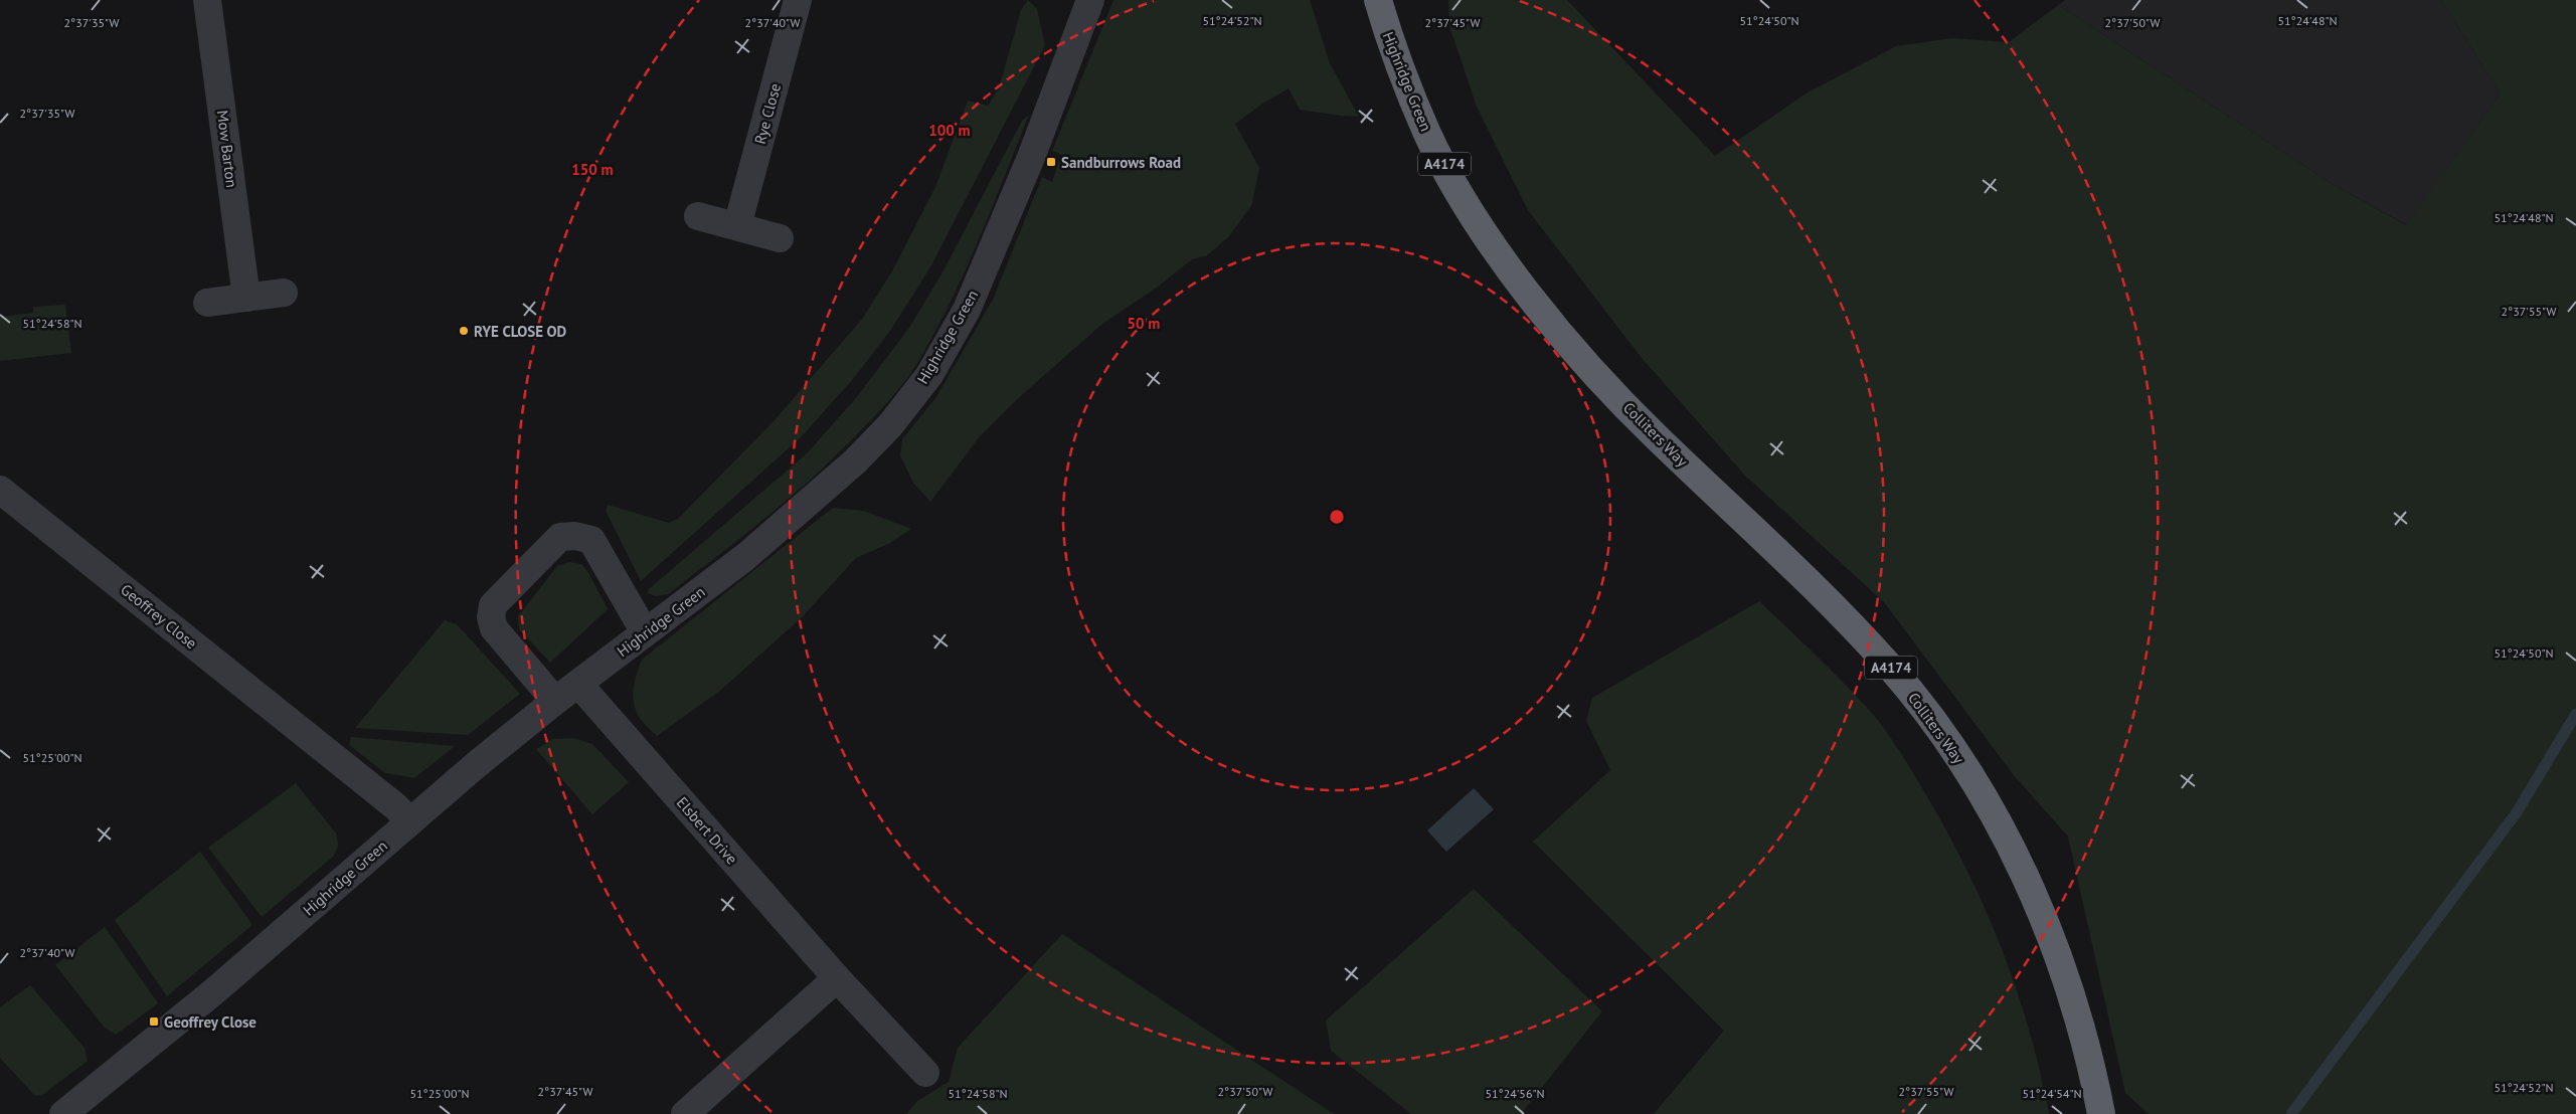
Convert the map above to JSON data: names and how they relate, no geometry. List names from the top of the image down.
{
  "streets": {
    "highway": ["Highridge Green", "A4174", "Colliters Way"],
    "street": [
      "Rye Close",
      "Mow Barton",
      "Geoffrey Close",
      "Elsbert Drive"
    ]
  },
  "crossings": [
    ["Highridge Green", "Colliters Way"],
    ["Highridge Green", "Geoffrey Close"],
    ["Highridge Green", "Elsbert Drive"]
  ],
  "places": {
    "transit": ["Sandburrows Road", "Geoffrey Close"],
    "other": ["RYE CLOSE OD"]
  },
  "coordinates": [
    "51°24'52\"N",
    "51°24'50\"N",
    "51°24'48\"N",
    "2°37'35\"W",
    "2°37'40\"W",
    "2°37'45\"W",
    "2°37'50\"W",
    "2°37'55\"W",
    "51°24'58\"N",
    "51°25'00\"N",
    "51°24'56\"N",
    "51°24'54\"N"
  ],
  "rings": ["100 m", "150 m", "50 m"]
}
